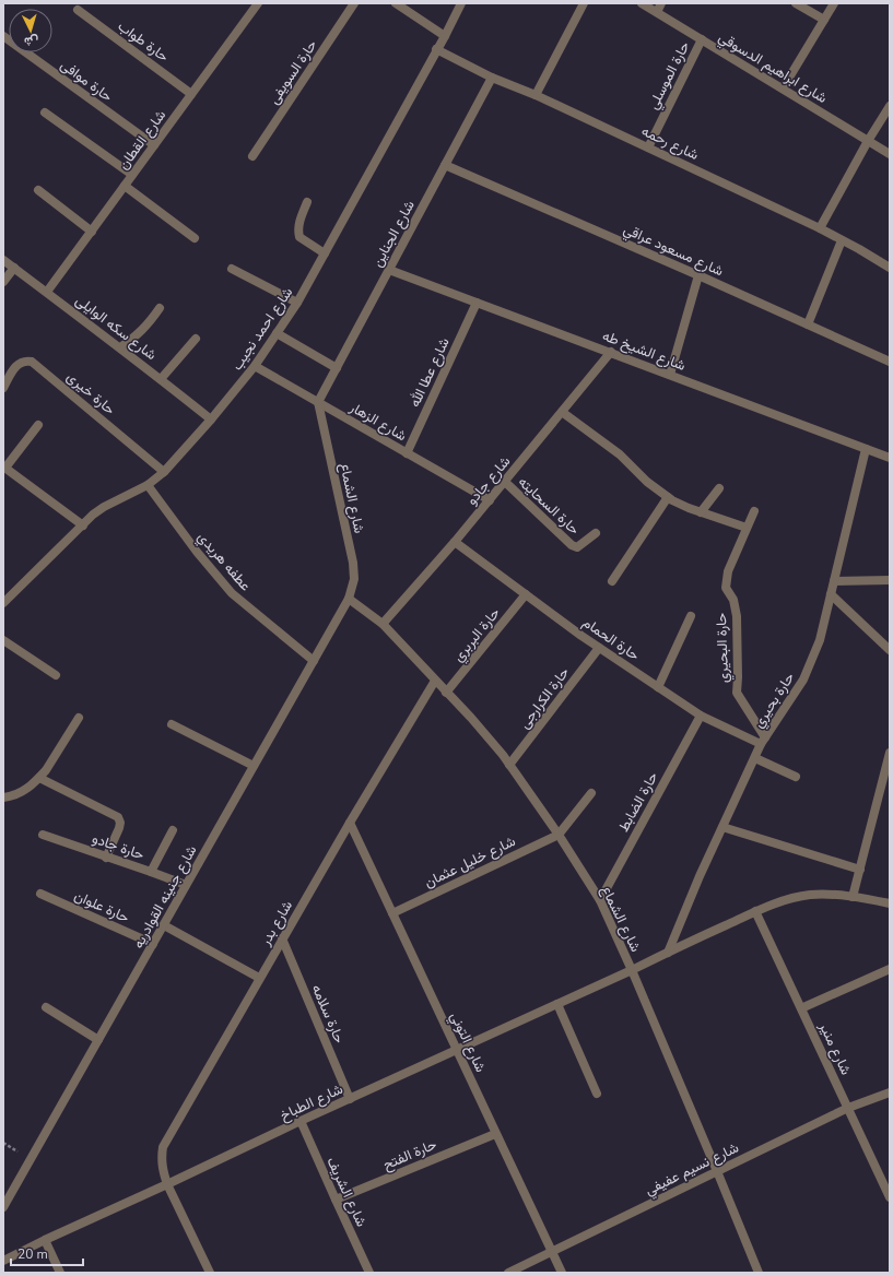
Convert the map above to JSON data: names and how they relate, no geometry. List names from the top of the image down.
{
  "streets": {
    "street": [
      "حارة طواب",
      "شارع ابراهيم الدسوقي",
      "حارة السويفى",
      "حارة الموسلي",
      "حارة موافى",
      "شارع القطان",
      "شارع رحمه",
      "شارع الجناين",
      "شارع مسعود عراقي",
      "شارع سكه الوايلى",
      "شارع احمد نجيب",
      "شارع الشيخ طه",
      "شارع عطا الله",
      "حارة خيرى",
      "شارع الزهار",
      "شارع جادو",
      "شارع الشماع",
      "حارة السحايته",
      "عطفه هريدي",
      "حارة البربري",
      "حارة الحمام",
      "حارة البحيري",
      "حارة الكرارجى",
      "حارة بحيري",
      "حارة الضابط",
      "حارة جادو",
      "شارع خليل عثمان",
      "شارع جنينه القوادريه",
      "حارة علوان",
      "شارع بدر",
      "حارة سلامه",
      "شارع التوني",
      "شارع منير",
      "شارع الطباخ",
      "حارة الفتح",
      "شارع نسيم عفيفي",
      "شارع الشريف"
    ]
  },
  "crossings": [
    ["حارة طواب", "شارع القطان"],
    ["شارع ابراهيم الدسوقي", "حارة الموسلي"],
    ["حارة الموسلي", "شارع رحمه"],
    ["حارة موافى", "شارع القطان"],
    ["شارع القطان", "شارع سكه الوايلى"],
    ["شارع رحمه", "شارع الجناين"],
    ["شارع رحمه", "شارع احمد نجيب"],
    ["شارع الجناين", "شارع مسعود عراقي"],
    ["شارع الجناين", "شارع الشيخ طه"],
    ["شارع الجناين", "شارع الزهار"],
    ["شارع الجناين", "شارع الشماع"],
    ["شارع سكه الوايلى", "شارع احمد نجيب"],
    ["شارع احمد نجيب", "حارة خيرى"],
    ["شارع احمد نجيب", "شارع الزهار"],
    ["شارع احمد نجيب", "عطفه هريدي"],
    ["شارع الشيخ طه", "شارع عطا الله"],
    ["شارع الشيخ طه", "شارع جادو"],
    ["شارع الشيخ طه", "حارة بحيري"],
    ["شارع عطا الله", "شارع الزهار"],
    ["شارع الزهار", "شارع جادو"],
    ["شارع الزهار", "شارع الشماع"],
    ["شارع جادو", "شارع الشماع"],
    ["شارع جادو", "حارة السحايته"],
    ["شارع جادو", "حارة الحمام"],
    ["شارع الشماع", "حارة البربري"],
    ["شارع الشماع", "حارة الكرارجى"],
    ["شارع الشماع", "حارة الضابط"],
    ["شارع الشماع", "شارع خليل عثمان"],
    ["شارع الشماع", "شارع جنينه القوادريه"],
    ["شارع الشماع", "شارع بدر"],
    ["شارع الشماع", "شارع الطباخ"],
    ["شارع الشماع", "شارع نسيم عفيفي"],
    ["عطفه هريدي", "شارع جنينه القوادريه"],
    ["حارة البربري", "حارة الحمام"],
    ["حارة الحمام", "حارة البحيري"],
    ["حارة الحمام", "حارة الكرارجى"],
    ["حارة الحمام", "حارة بحيري"],
    ["حارة الحمام", "حارة الضابط"],
    ["حارة البحيري", "حارة بحيري"],
    ["حارة بحيري", "شارع الطباخ"],
    ["حارة جادو", "شارع جنينه القوادريه"],
    ["شارع خليل عثمان", "شارع التوني"],
    ["شارع جنينه القوادريه", "حارة علوان"],
    ["شارع بدر", "حارة سلامه"],
    ["شارع بدر", "شارع التوني"],
    ["شارع بدر", "شارع الطباخ"],
    ["حارة سلامه", "شارع الطباخ"],
    ["شارع التوني", "شارع الطباخ"],
    ["شارع التوني", "حارة الفتح"],
    ["شارع التوني", "شارع نسيم عفيفي"],
    ["شارع منير", "شارع الطباخ"],
    ["شارع منير", "شارع نسيم عفيفي"],
    ["شارع الطباخ", "شارع الشريف"],
    ["حارة الفتح", "شارع الشريف"]
  ],
  "scale_bar": "20 m",
  "north": "bottom"
}
